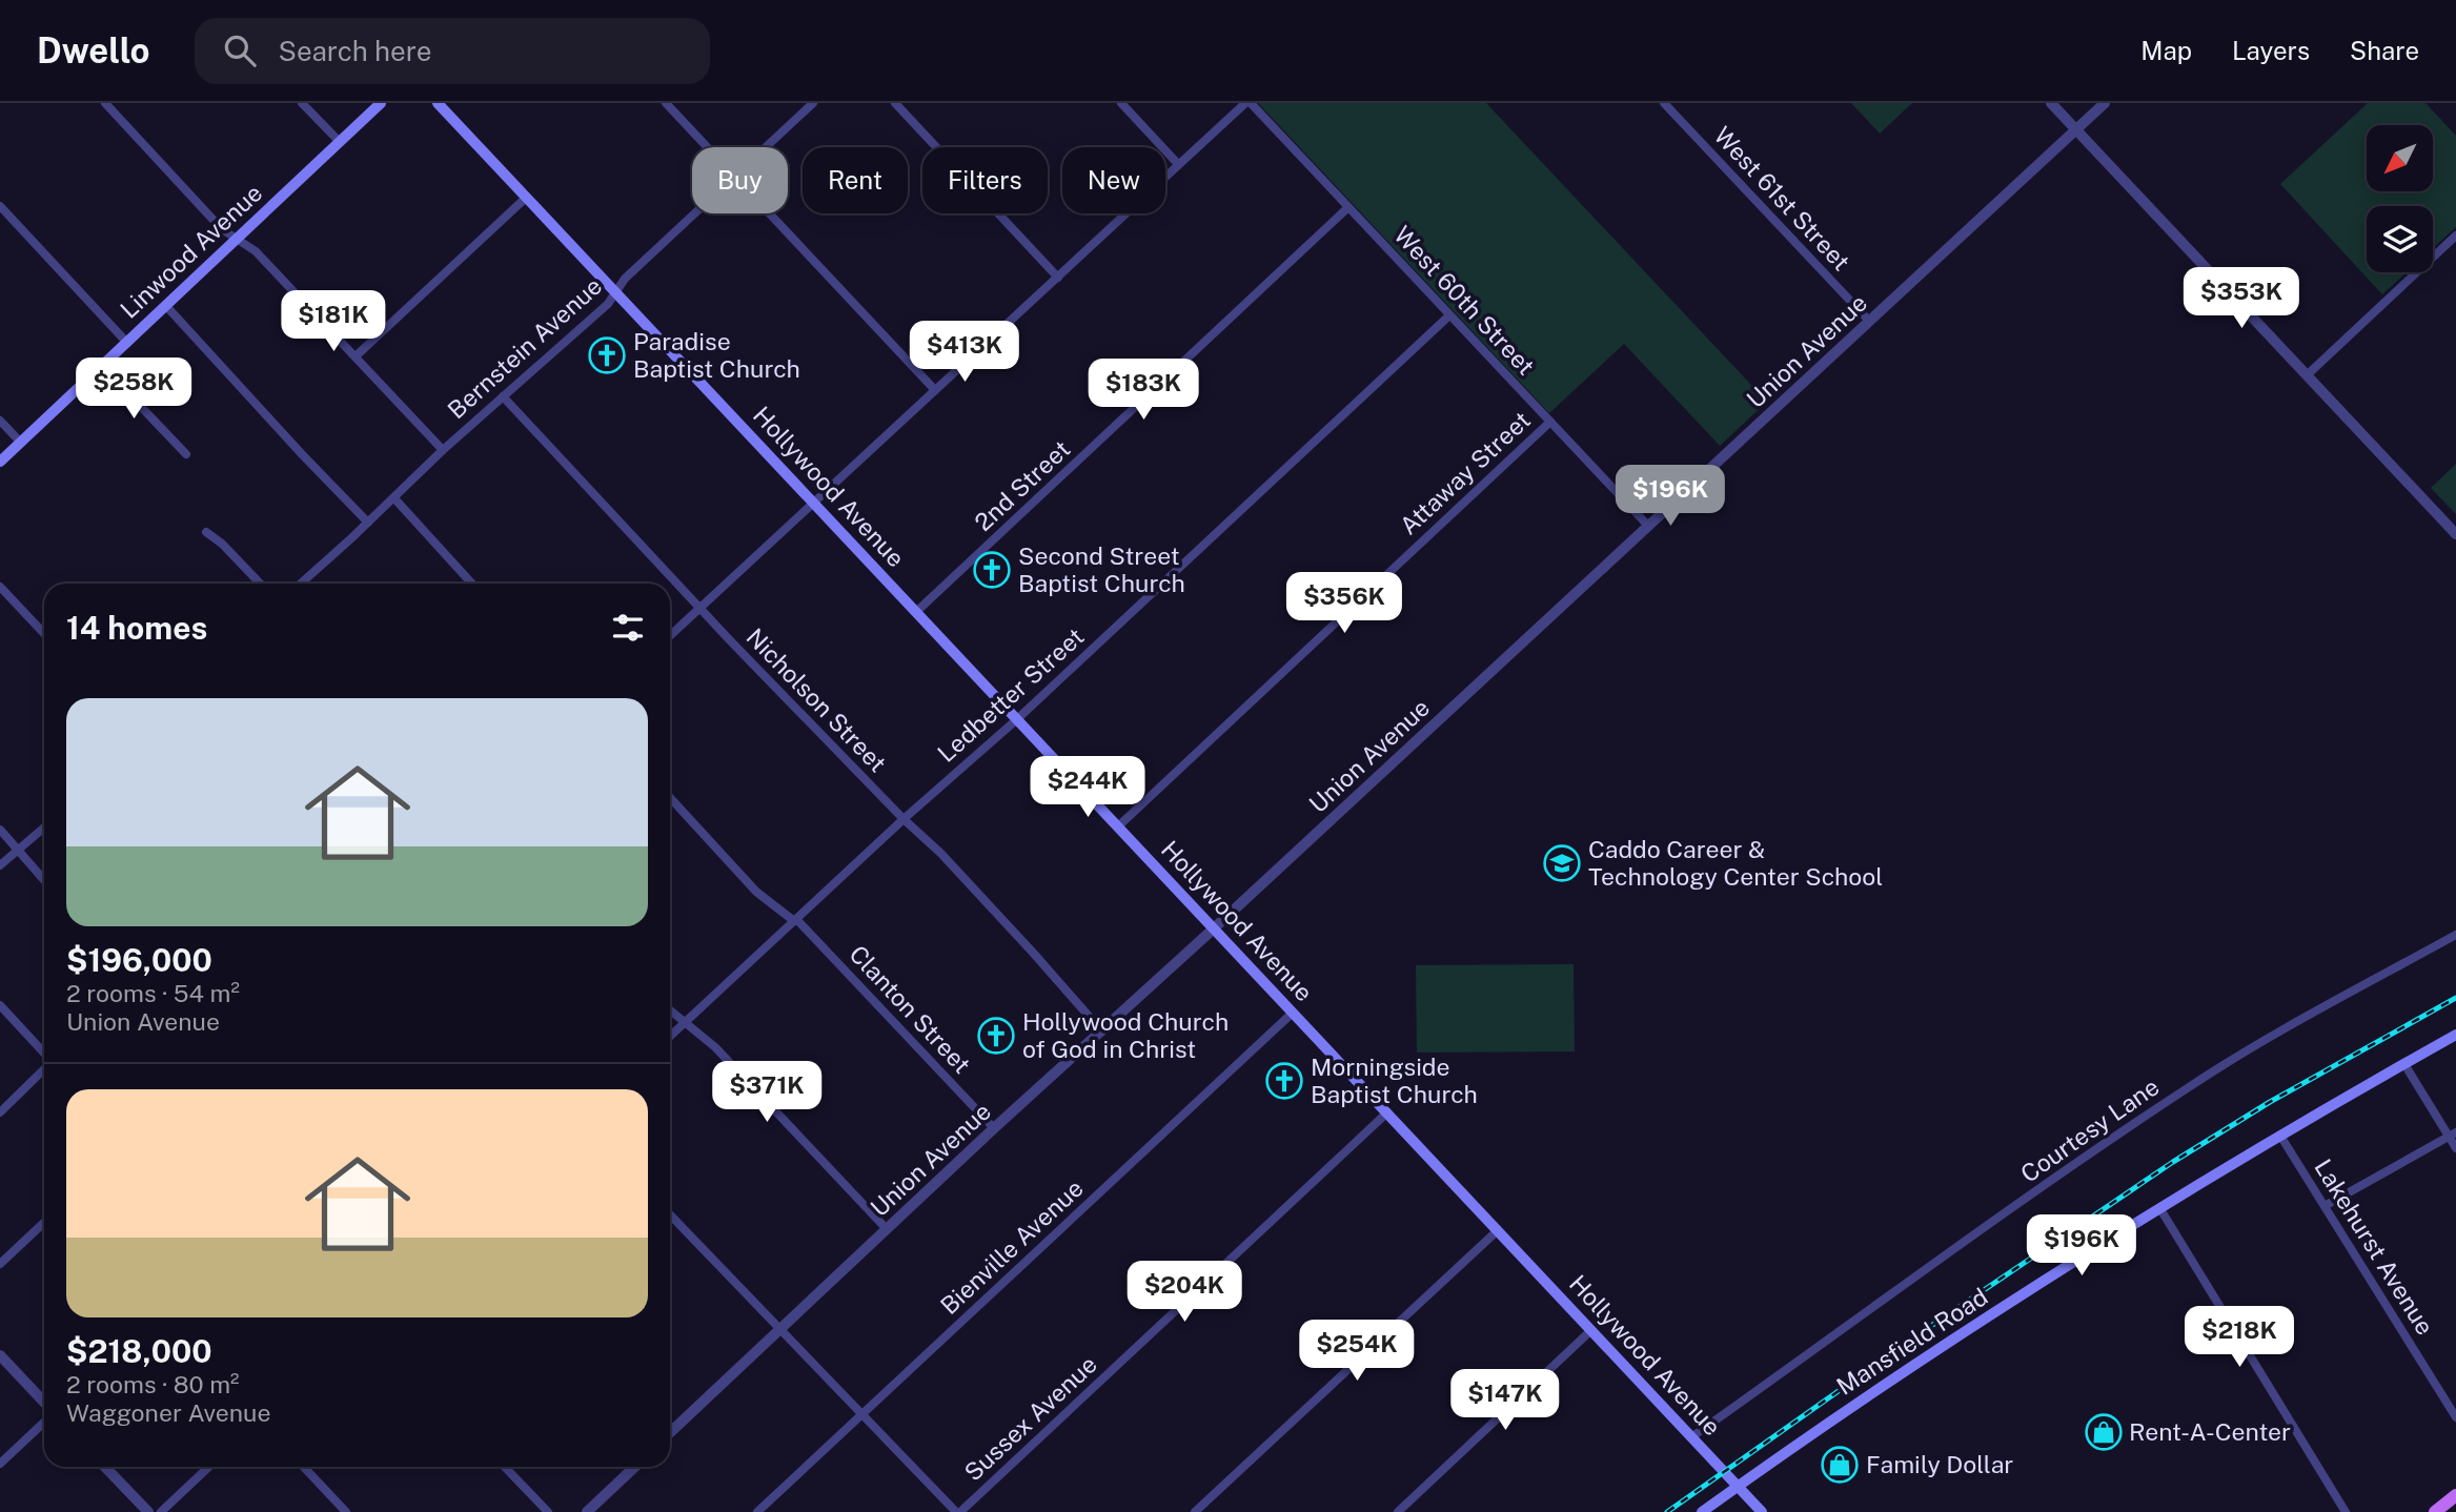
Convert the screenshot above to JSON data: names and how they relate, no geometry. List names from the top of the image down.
{
  "streets": {
    "main road": ["Linwood Avenue", "Hollywood Avenue", "Mansfield Road"],
    "street": [
      "West 61st Street",
      "West 60th Street",
      "Bernstein Avenue",
      "Union Avenue",
      "Attaway Street",
      "2nd Street",
      "Ledbetter Street",
      "Nicholson Street",
      "Clanton Street",
      "Courtesy Lane",
      "Bienville Avenue",
      "Lakehurst Avenue",
      "Sussex Avenue"
    ]
  },
  "crossings": [
    ["West 61st Street", "Union Avenue"],
    ["West 60th Street", "Union Avenue"],
    ["West 60th Street", "Attaway Street"],
    ["West 60th Street", "2nd Street"],
    ["West 60th Street", "Ledbetter Street"],
    ["Bernstein Avenue", "Hollywood Avenue"],
    ["Bernstein Avenue", "Nicholson Street"],
    ["Union Avenue", "Hollywood Avenue"],
    ["Union Avenue", "Nicholson Street"],
    ["Union Avenue", "Clanton Street"],
    ["Attaway Street", "Hollywood Avenue"],
    ["2nd Street", "Hollywood Avenue"],
    ["Hollywood Avenue", "Ledbetter Street"],
    ["Hollywood Avenue", "Courtesy Lane"],
    ["Hollywood Avenue", "Bienville Avenue"],
    ["Hollywood Avenue", "Mansfield Road"],
    ["Hollywood Avenue", "Sussex Avenue"],
    ["Ledbetter Street", "Nicholson Street"],
    ["Ledbetter Street", "Clanton Street"],
    ["Lakehurst Avenue", "Mansfield Road"]
  ],
  "places": {
    "church": [
      "Paradise Baptist Church",
      "Second Street Baptist Church",
      "Hollywood Church of God in Christ",
      "Morningside Baptist Church"
    ],
    "school or university": ["Caddo Career & Technology Center School"],
    "shop": ["Rent-A-Center", "Family Dollar"]
  },
  "north": "bottom left",
  "page": {
    "header": "Dwello",
    "search": "Search here",
    "nav": ["Map", "Layers", "Share"],
    "chip": [
      "Buy",
      "Rent",
      "Filters",
      "New"
    ],
    "price": [
      "$353K",
      "$181K",
      "$413K",
      "$258K",
      "$183K",
      "$196K",
      "$356K",
      "$244K",
      "$371K",
      "$196K",
      "$204K",
      "$218K",
      "$254K",
      "$147K"
    ],
    "heading": "14 homes",
    "list": [
      {
        "name": "$196,000",
        "note": "2 rooms · 54 m² · Union Avenue"
      },
      {
        "name": "$218,000",
        "note": "2 rooms · 80 m² · Waggoner Avenue"
      }
    ]
  }
}
